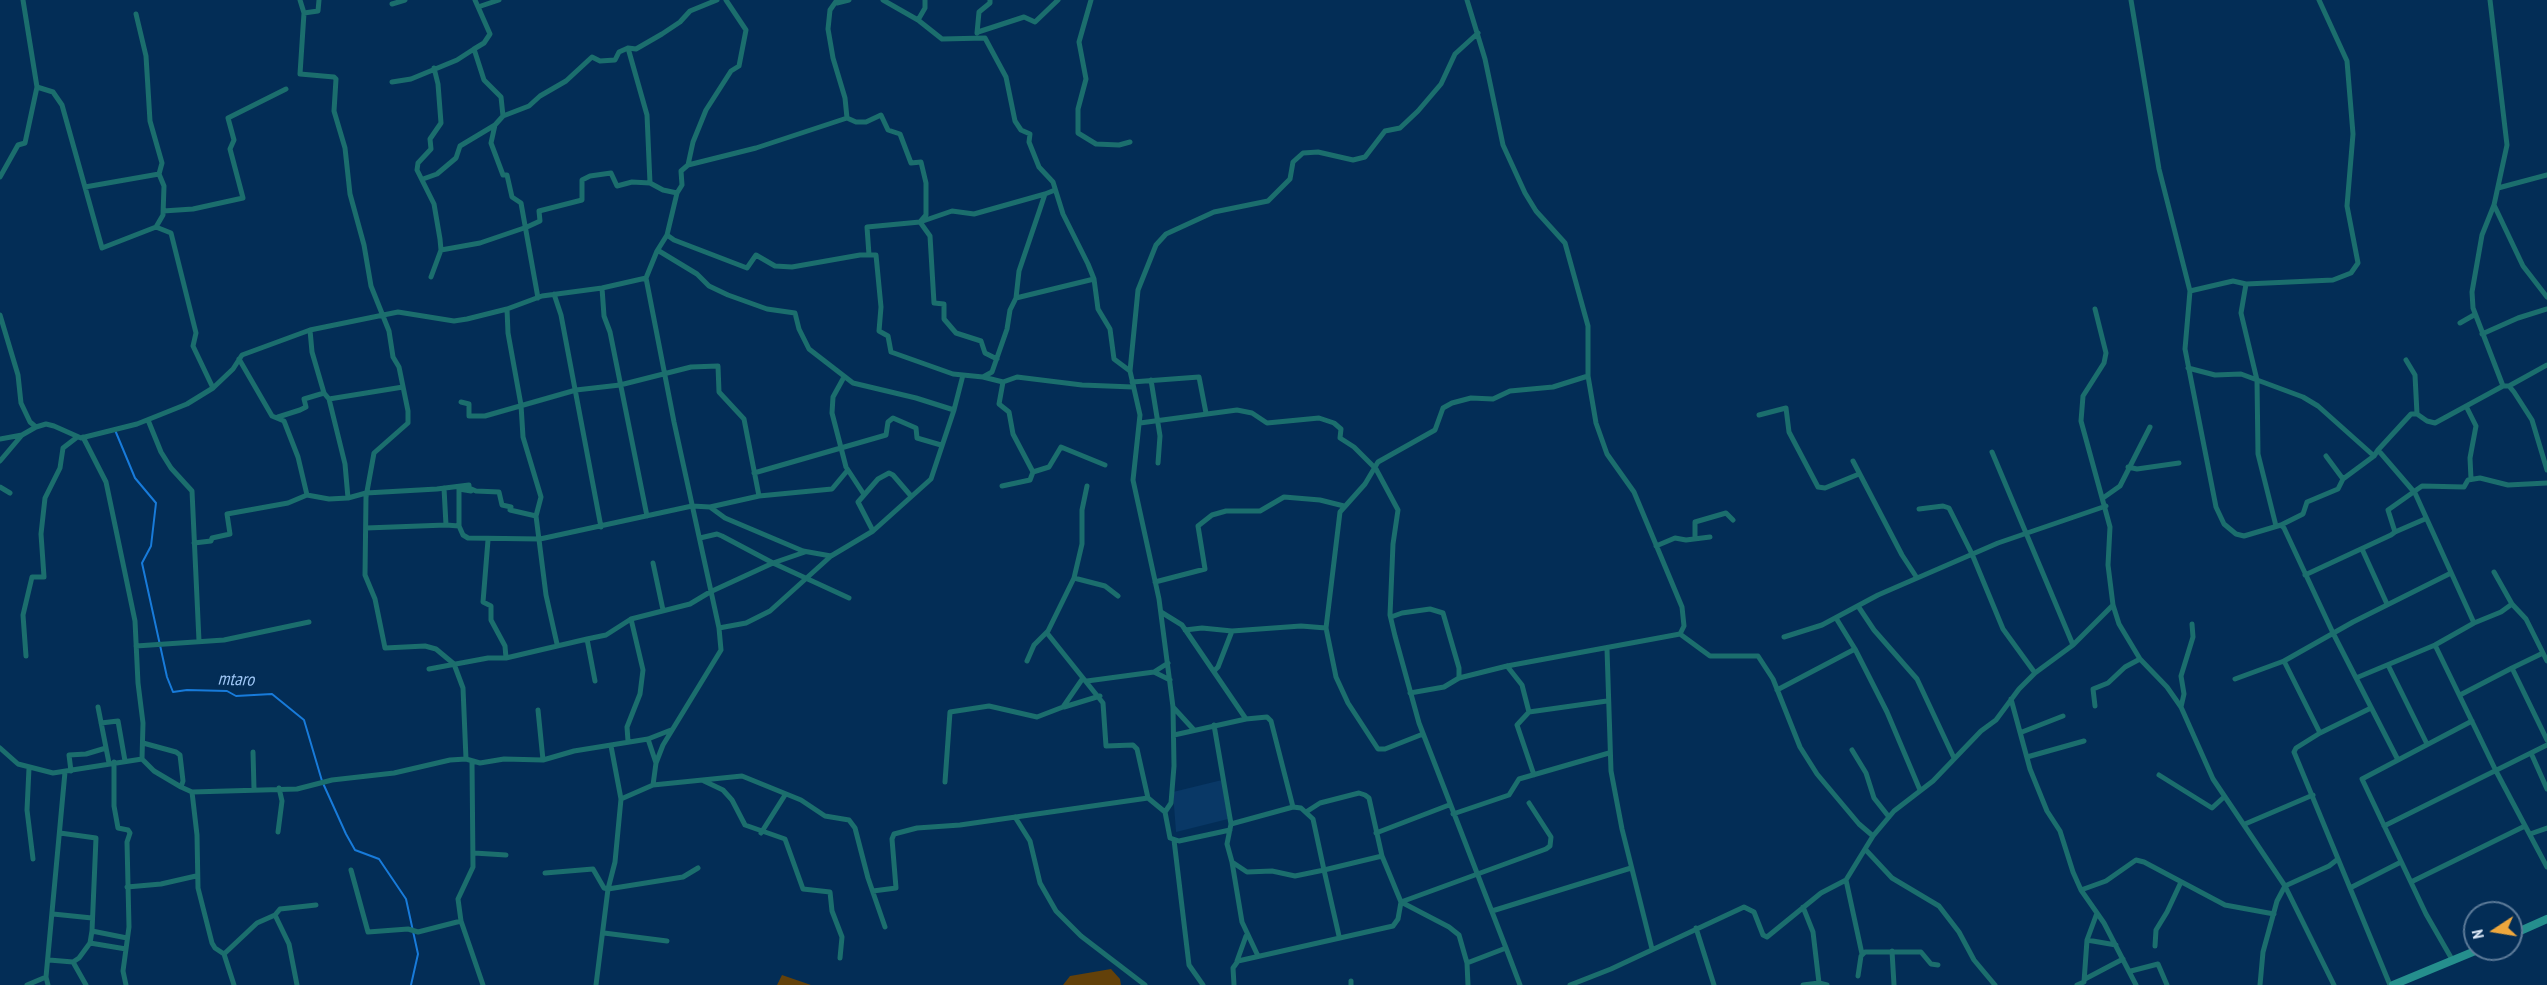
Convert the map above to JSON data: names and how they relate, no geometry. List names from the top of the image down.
{
  "water": ["mtaro"],
  "north": "left"
}
